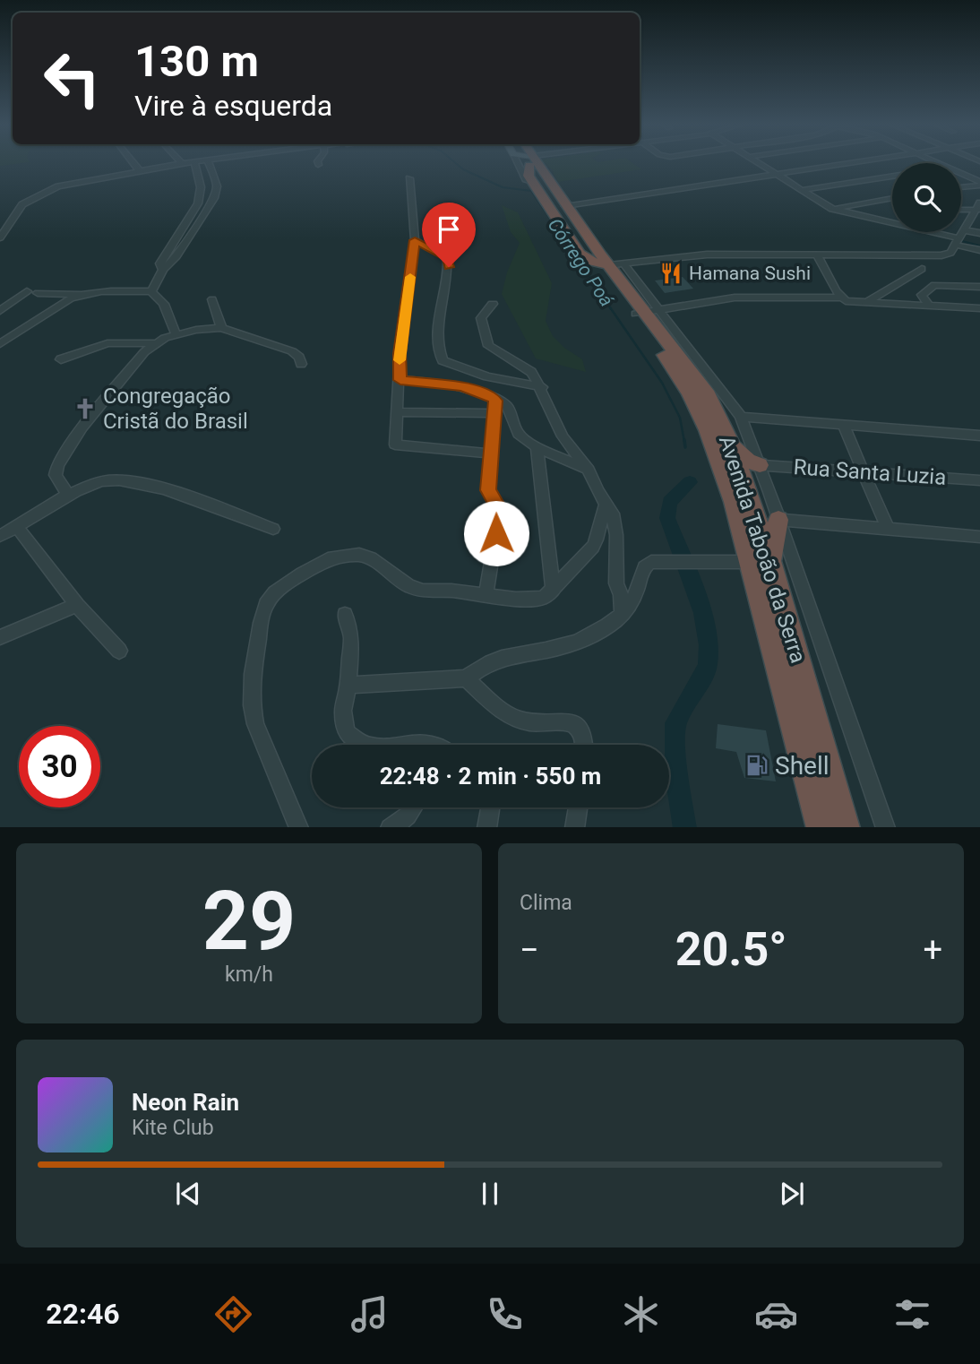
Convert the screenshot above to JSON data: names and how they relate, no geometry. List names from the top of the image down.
{
  "streets": {
    "highway": ["Avenida Taboão da Serra"],
    "street": ["Rua Santa Luzia"]
  },
  "water": ["Córrego Poá"],
  "places": {
    "restaurant": ["Hamana Sushi"],
    "church": ["Congregação Cristã do Brasil"],
    "fuel station": ["Shell"]
  },
  "page": {
    "turn": ["130 m", "Vire à esquerda"],
    "limit": "30",
    "trip": "22:48 · 2 min · 550 m",
    "tile": [
      ["29", "km/h"],
      "Clima"
    ],
    "heat": ["−", "20.5°", "+"],
    "song": ["Neon Rain", "Kite Club"],
    "tabs": "22:46"
  }
}
